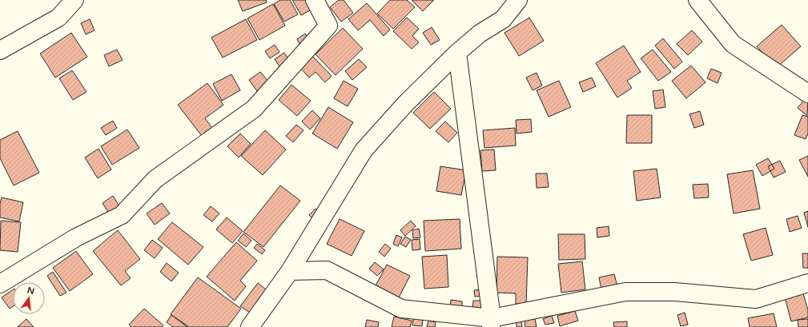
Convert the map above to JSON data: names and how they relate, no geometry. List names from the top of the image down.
{
  "north": "top"
}
